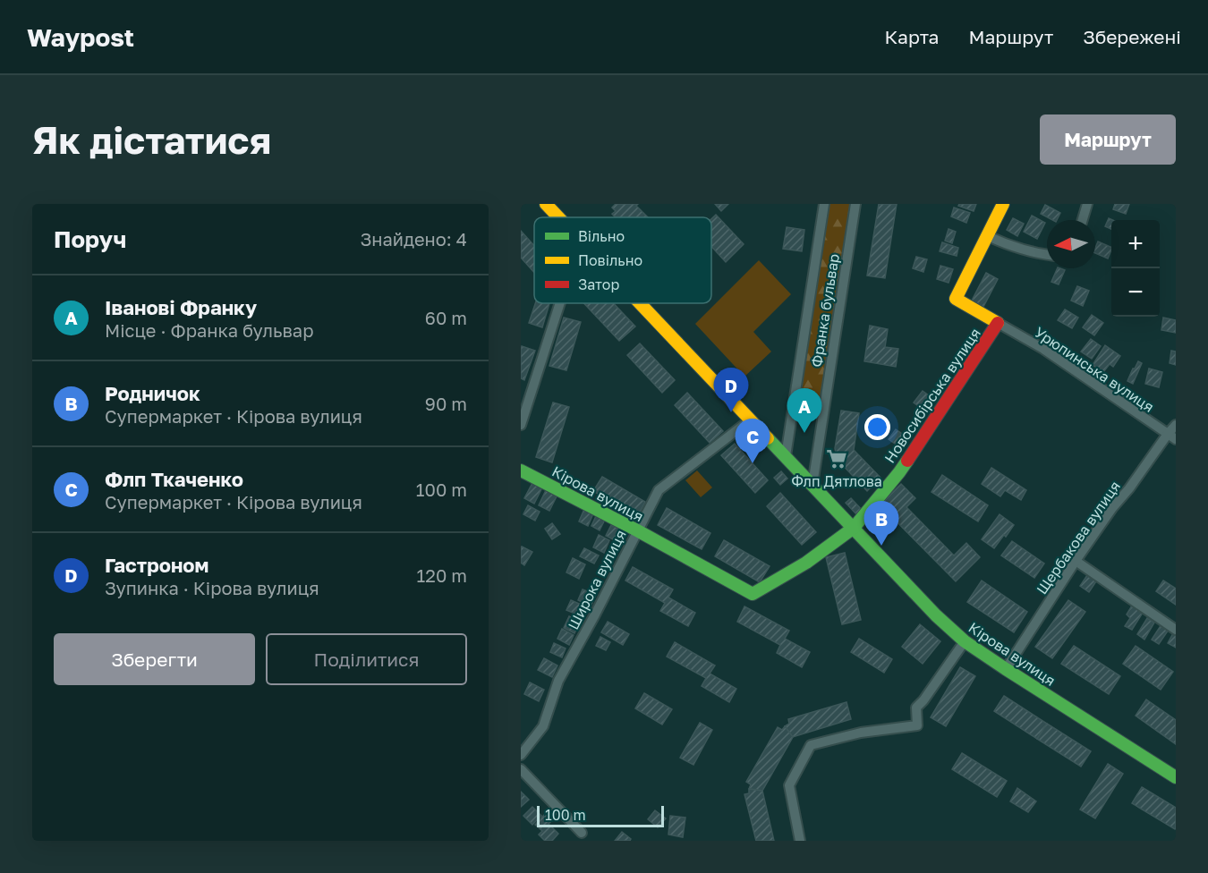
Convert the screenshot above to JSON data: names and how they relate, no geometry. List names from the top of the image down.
{
  "streets": {
    "street": [
      "Франка бульвар",
      "Урюпинська вулиця",
      "Новосибірська вулиця",
      "Кірова вулиця",
      "Щербакова вулиця",
      "Широка вулиця"
    ]
  },
  "crossings": [
    ["Франка бульвар", "Кірова вулиця"],
    ["Урюпинська вулиця", "Новосибірська вулиця"],
    ["Урюпинська вулиця", "Щербакова вулиця"],
    ["Новосибірська вулиця", "Кірова вулиця"],
    ["Кірова вулиця", "Щербакова вулиця"],
    ["Кірова вулиця", "Широка вулиця"]
  ],
  "places": {
    "supermarket": ["Флп Дятлова"]
  },
  "legend": ["Вільно", "Повільно", "Затор"],
  "scale_bar": "100 m",
  "north": "left",
  "page": {
    "header": "Waypost",
    "nav": ["Карта", "Маршрут", "Збережені"],
    "buttons": [
      "Маршрут",
      ["Зберегти", "Поділитися"]
    ],
    "title": "Як дістатися",
    "heading": ["Поруч", "Знайдено: 4"],
    "map_buttons": ["+", "−"],
    "list": [
      {
        "mark": "A",
        "name": "Іванові Франку",
        "note": "Місце · Франка бульвар",
        "value": "60 m"
      },
      {
        "mark": "B",
        "name": "Родничок",
        "note": "Супермаркет · Кірова вулиця",
        "value": "90 m"
      },
      {
        "mark": "C",
        "name": "Флп Ткаченко",
        "note": "Супермаркет · Кірова вулиця",
        "value": "100 m"
      },
      {
        "mark": "D",
        "name": "Гастроном",
        "note": "Зупинка · Кірова вулиця",
        "value": "120 m"
      }
    ],
    "pins": [
      "D",
      "A",
      "C",
      "B"
    ],
    "scale": "100 m"
  }
}
